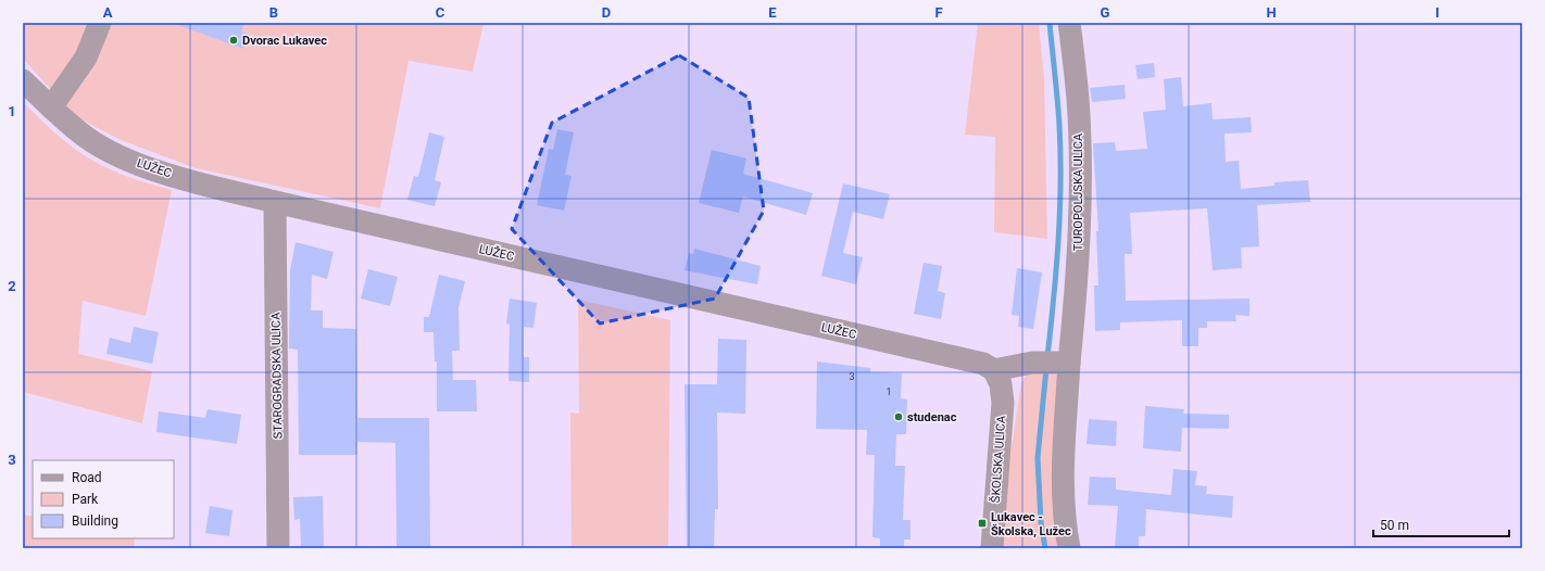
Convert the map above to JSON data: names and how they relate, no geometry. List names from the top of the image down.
{
  "streets": {
    "street": [
      "LUŽEC",
      "TUROPOLJSKA ULICA",
      "STAROGRADSKA ULICA",
      "ŠKOLSKA ULICA"
    ]
  },
  "crossings": [
    ["LUŽEC", "STAROGRADSKA ULICA"],
    ["LUŽEC", "ŠKOLSKA ULICA"]
  ],
  "places": {
    "other": ["Dvorac Lukavec", "studenac"],
    "transit": ["Lukavec - Školska, Lužec"]
  },
  "house_numbers": ["3", "1"],
  "legend": ["Road", "Park", "Building"],
  "scale_bar": "50 m",
  "grid": {
    "columns": [
      "A",
      "B",
      "C",
      "D",
      "E",
      "F",
      "G",
      "H",
      "I"
    ],
    "rows": ["1", "2", "3"]
  }
}
